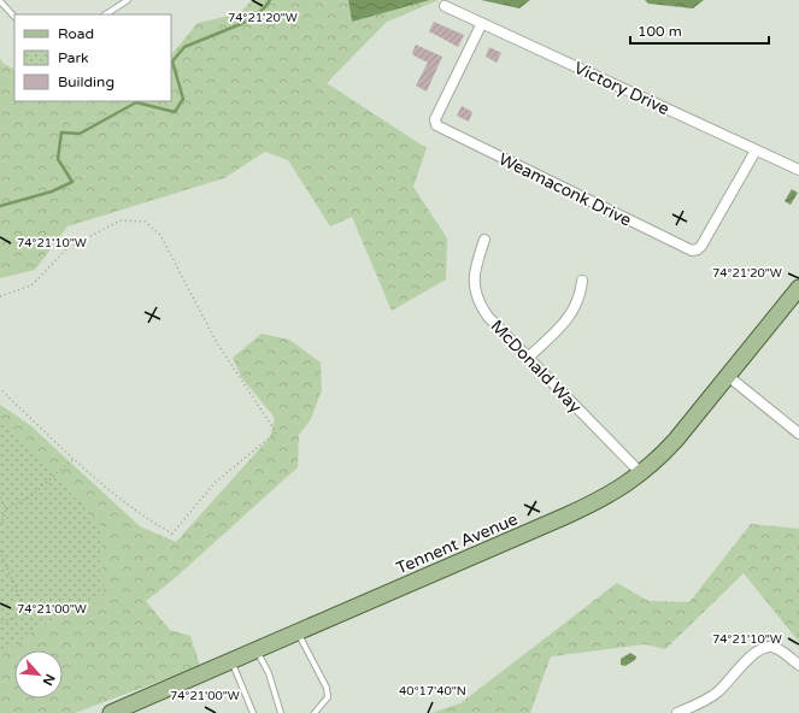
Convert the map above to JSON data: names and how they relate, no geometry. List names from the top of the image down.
{
  "streets": {
    "main road": ["Tennent Avenue"],
    "street": ["Victory Drive", "Weamaconk Drive", "McDonald Way"]
  },
  "crossings": [
    ["Victory Drive", "Weamaconk Drive"],
    ["McDonald Way", "Tennent Avenue"]
  ],
  "legend": ["Road", "Park", "Building"],
  "scale_bar": "100 m",
  "north": "bottom right",
  "coordinates": [
    "74°21'20\"W",
    "74°21'10\"W",
    "74°21'00\"W",
    "40°17'40\"N"
  ]
}
